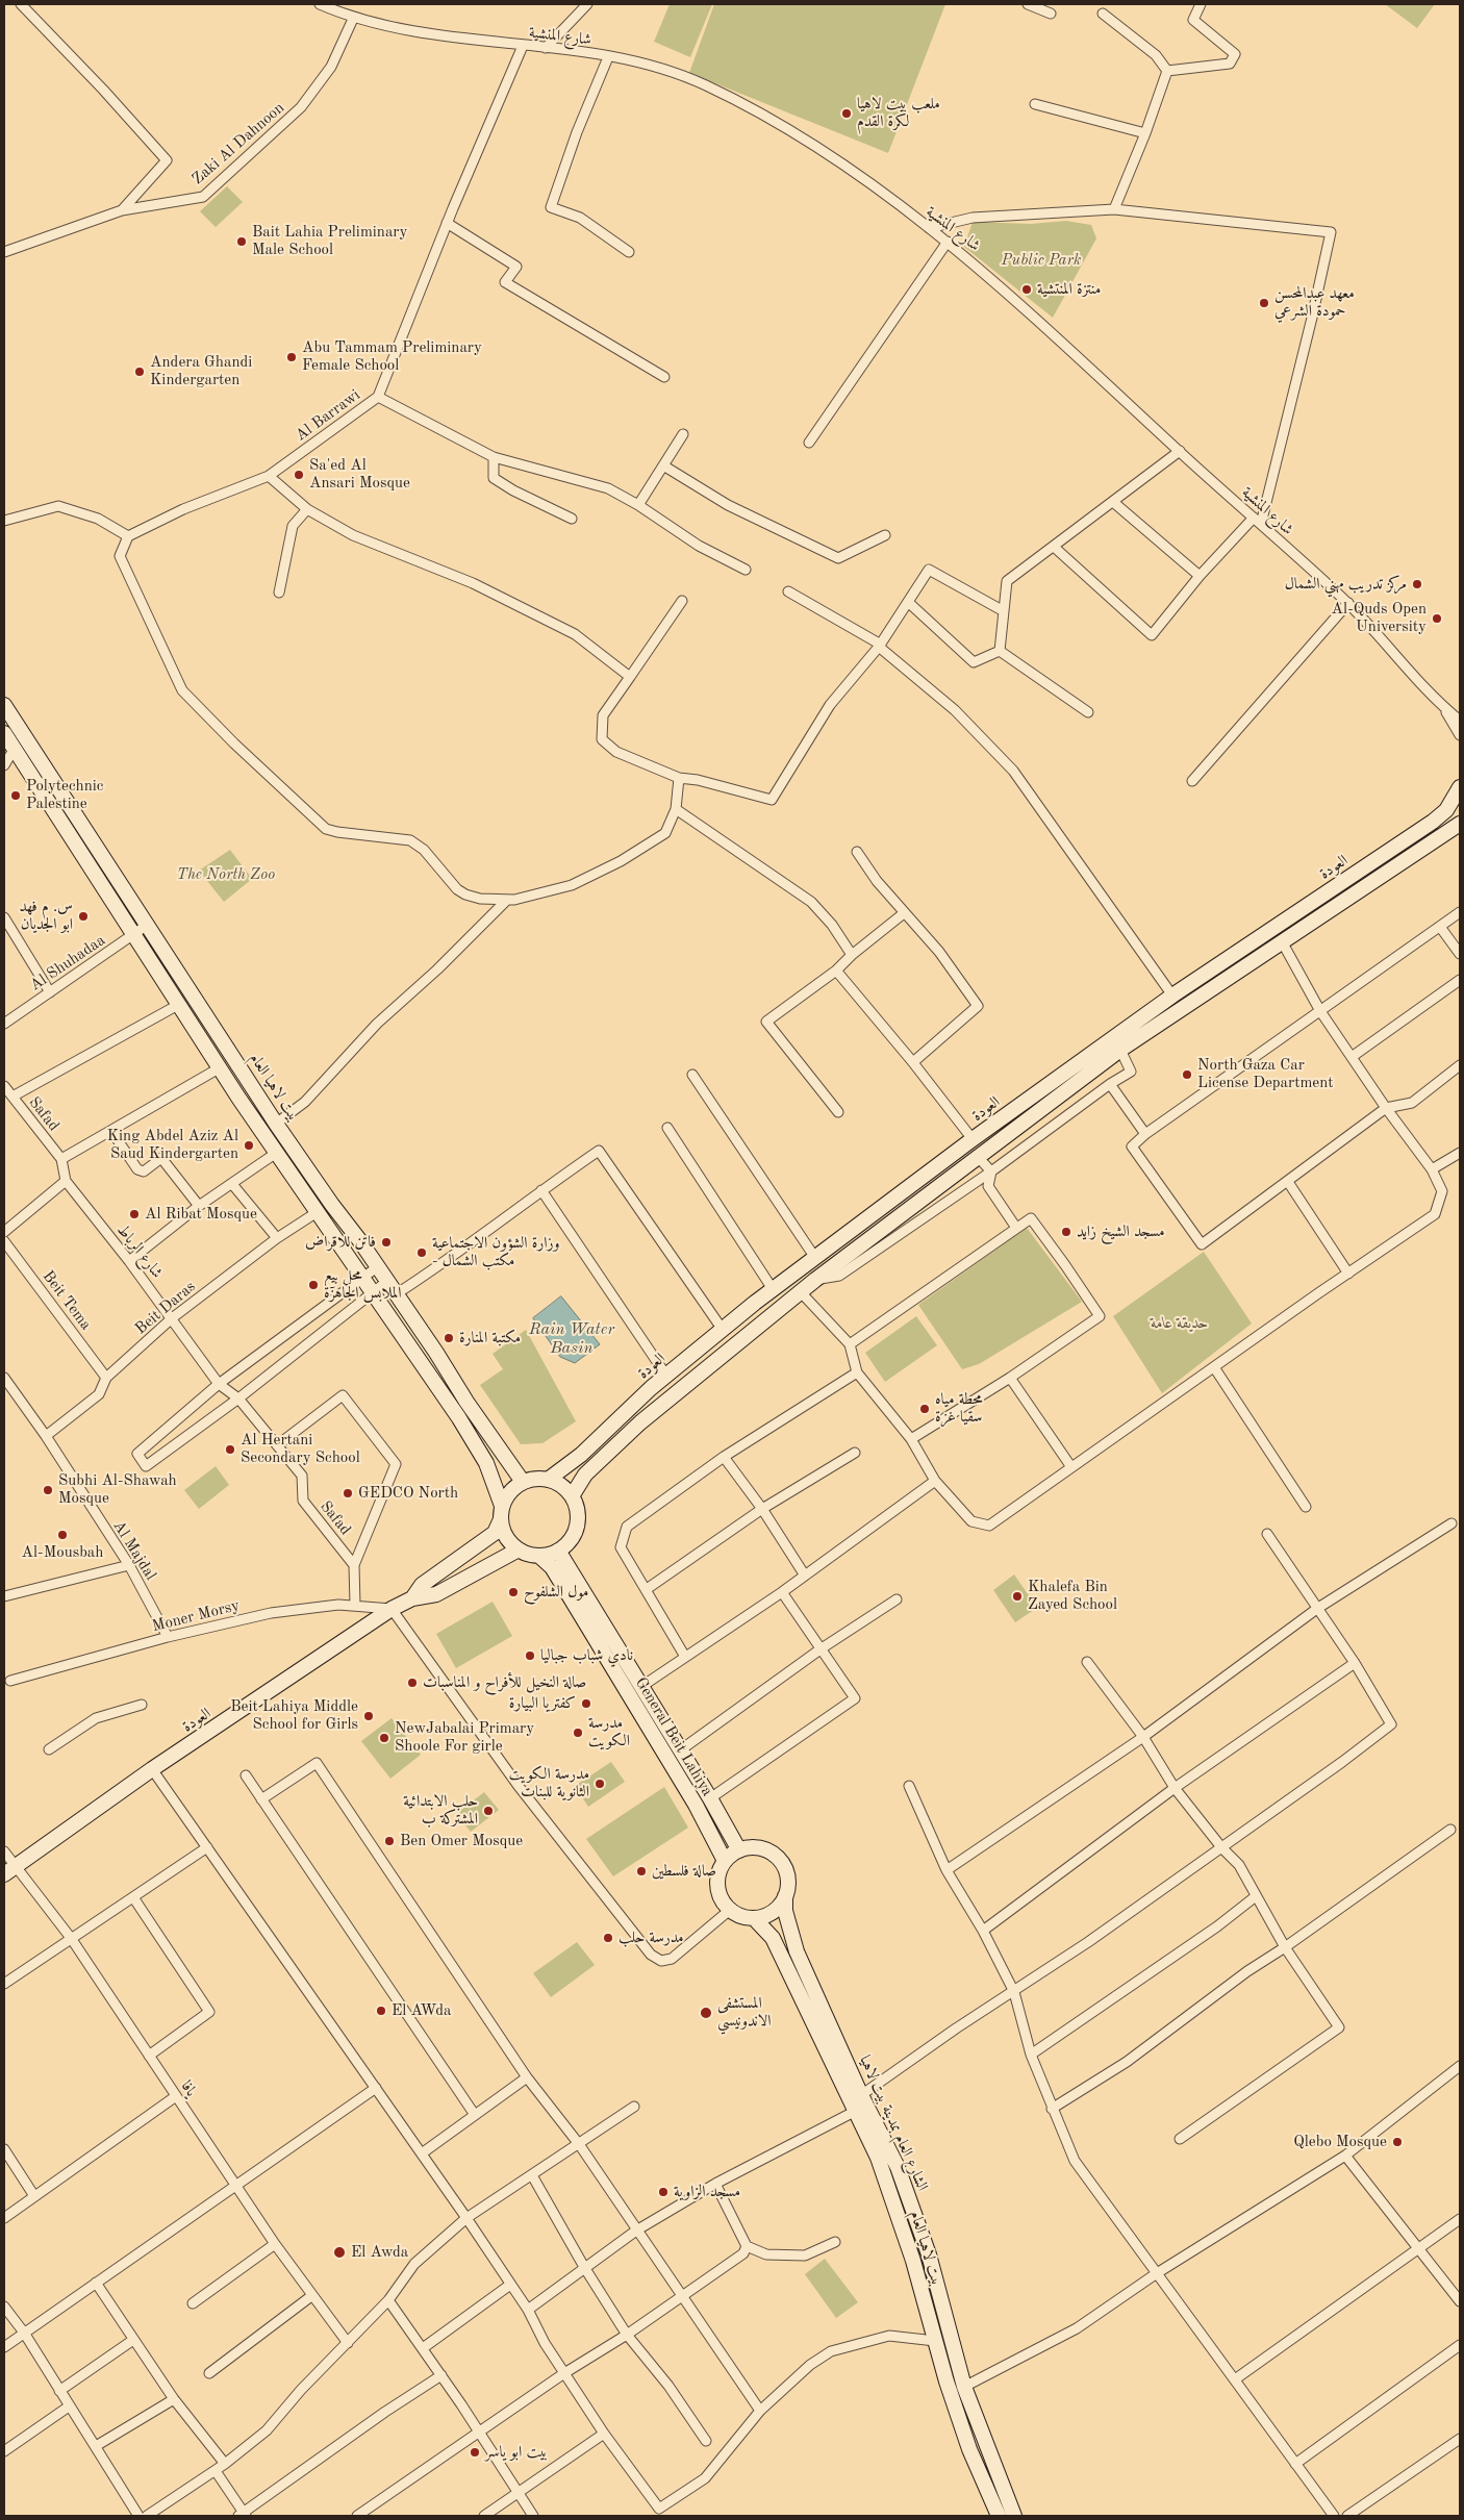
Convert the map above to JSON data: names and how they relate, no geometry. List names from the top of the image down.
{
  "streets": {
    "main road": [
      "العودة",
      "بيت لاهيا العام",
      "General Beit Lahiya",
      "الشارع العام بمدينة بيت لاهيا"
    ],
    "street": [
      "شارع المنشية",
      "Zaki Al Dahnoon",
      "Al Barrawi",
      "Al Shuhadaa",
      "Safad",
      "شارع الرباط",
      "Beit Tema",
      "Beit Daras",
      "Al Majdal",
      "Moner Morsy",
      "يافا"
    ]
  },
  "crossings": [
    ["شارع المنشية", "Zaki Al Dahnoon"],
    ["شارع المنشية", "Al Barrawi"],
    ["العودة", "بيت لاهيا العام"],
    ["العودة", "Moner Morsy"],
    ["العودة", "General Beit Lahiya"],
    ["العودة", "يافا"],
    ["Al Shuhadaa", "بيت لاهيا العام"],
    ["بيت لاهيا العام", "General Beit Lahiya"],
    ["بيت لاهيا العام", "الشارع العام بمدينة بيت لاهيا"],
    ["Safad", "شارع الرباط"],
    ["شارع الرباط", "Beit Daras"],
    ["Beit Tema", "Beit Daras"],
    ["Beit Daras", "Al Majdal"],
    ["Al Majdal", "Moner Morsy"],
    ["General Beit Lahiya", "الشارع العام بمدينة بيت لاهيا"]
  ],
  "water": ["Rain Water Basin"],
  "parks": ["Public Park", "The North Zoo", "حديقة عامة"],
  "places": [
    "ملعب بيت لاهيا لكرة القدم",
    "Bait Lahia Preliminary Male School",
    "منتزة المنتشية",
    "معهد عبدالمحسن حمودة الشرعي",
    "Abu Tammam Preliminary Female School",
    "Andera Ghandi Kindergarten",
    "Sa'ed Al Ansari Mosque",
    "مركز تدريب مهني الشمال",
    "Al-Quds Open University",
    "Polytechnic Palestine",
    "س. م فهد ابو الجديان",
    "North Gaza Car License Department",
    "King Abdel Aziz Al Saud Kindergarten",
    "Al Ribat Mosque",
    "مسجد الشيخ زايد",
    "فاتن للاقراض",
    "وزارة الشؤون الاجتماعية - مكتب الشمال",
    "محل بيع الملابس الجاهزة",
    "مكتبة المنارة",
    "محطة مياه سقيا غزة",
    "Al Hertani Secondary School",
    "Subhi Al-Shawah Mosque",
    "GEDCO North",
    "Al-Mousbah",
    "مول الشلفوح",
    "Khalefa Bin Zayed School",
    "نادي شباب جباليا",
    "صالة النخيل للأفراح و المناسبات",
    "كفتريا البيارة",
    "Beit Lahiya Middle School for Girls",
    "مدرسة الكويت",
    "NewJabalai Primary Shoole For girle",
    "مدرسة الكويت الثانوية للبنات",
    "حلب الابتدائية المشتركة ب",
    "Ben Omer Mosque",
    "صالة فلسطين",
    "مدرسة حلب",
    "El AWda",
    "المستشفى الاندونيسي",
    "Qlebo Mosque",
    "مسجد الزاوية",
    "El Awda",
    "بيت ابو ياسر"
  ]
}
